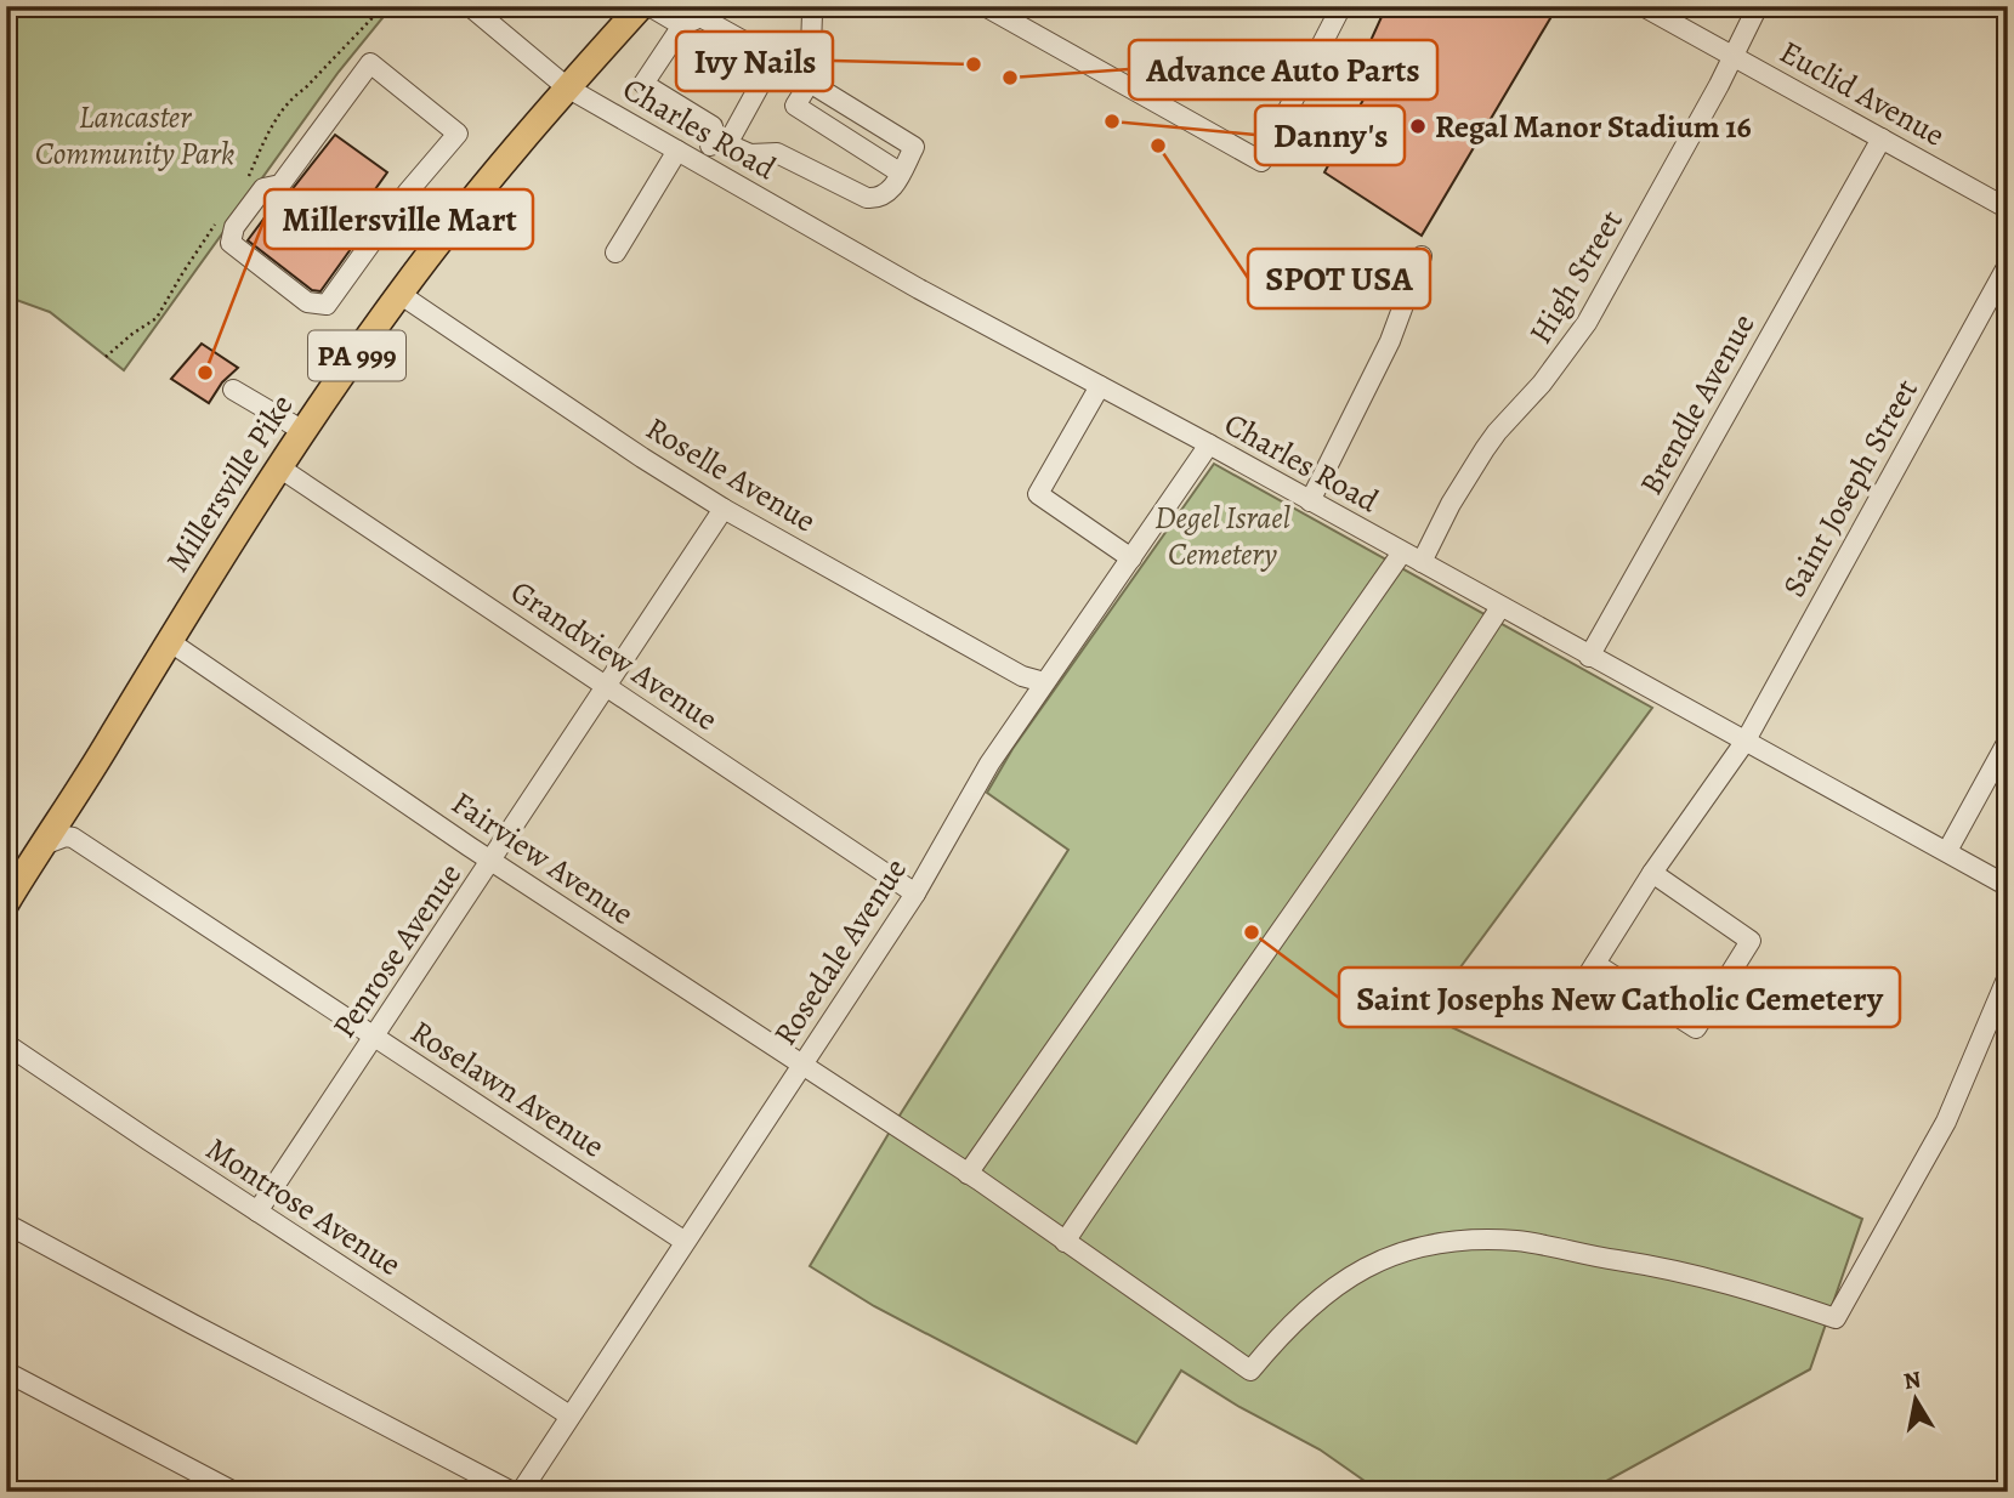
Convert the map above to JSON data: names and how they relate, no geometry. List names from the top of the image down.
{
  "streets": {
    "main road": ["PA 999", "Millersville Pike"],
    "street": [
      "Euclid Avenue",
      "Charles Road",
      "High Street",
      "Brendle Avenue",
      "Roselle Avenue",
      "Saint Joseph Street",
      "Grandview Avenue",
      "Fairview Avenue",
      "Penrose Avenue",
      "Rosedale Avenue",
      "Roselawn Avenue",
      "Montrose Avenue"
    ]
  },
  "crossings": [
    ["Euclid Avenue", "High Street"],
    ["Euclid Avenue", "Brendle Avenue"],
    ["Charles Road", "High Street"],
    ["Charles Road", "Brendle Avenue"],
    ["Charles Road", "Millersville Pike"],
    ["Charles Road", "Saint Joseph Street"],
    ["Charles Road", "Rosedale Avenue"],
    ["Roselle Avenue", "Millersville Pike"],
    ["Roselle Avenue", "Penrose Avenue"],
    ["Roselle Avenue", "Rosedale Avenue"],
    ["Millersville Pike", "Grandview Avenue"],
    ["Millersville Pike", "Fairview Avenue"],
    ["Millersville Pike", "Roselawn Avenue"],
    ["Grandview Avenue", "Penrose Avenue"],
    ["Grandview Avenue", "Rosedale Avenue"],
    ["Fairview Avenue", "Penrose Avenue"],
    ["Fairview Avenue", "Rosedale Avenue"],
    ["Penrose Avenue", "Roselawn Avenue"],
    ["Penrose Avenue", "Montrose Avenue"],
    ["Rosedale Avenue", "Roselawn Avenue"],
    ["Rosedale Avenue", "Montrose Avenue"]
  ],
  "parks": ["Lancaster Community Park", "Degel Israel Cemetery"],
  "places": [
    "Ivy Nails",
    "Advance Auto Parts",
    "Danny's",
    "Regal Manor Stadium 16",
    "SPOT USA",
    "Millersville Mart",
    "Saint Josephs New Catholic Cemetery"
  ],
  "north": "top"
}
